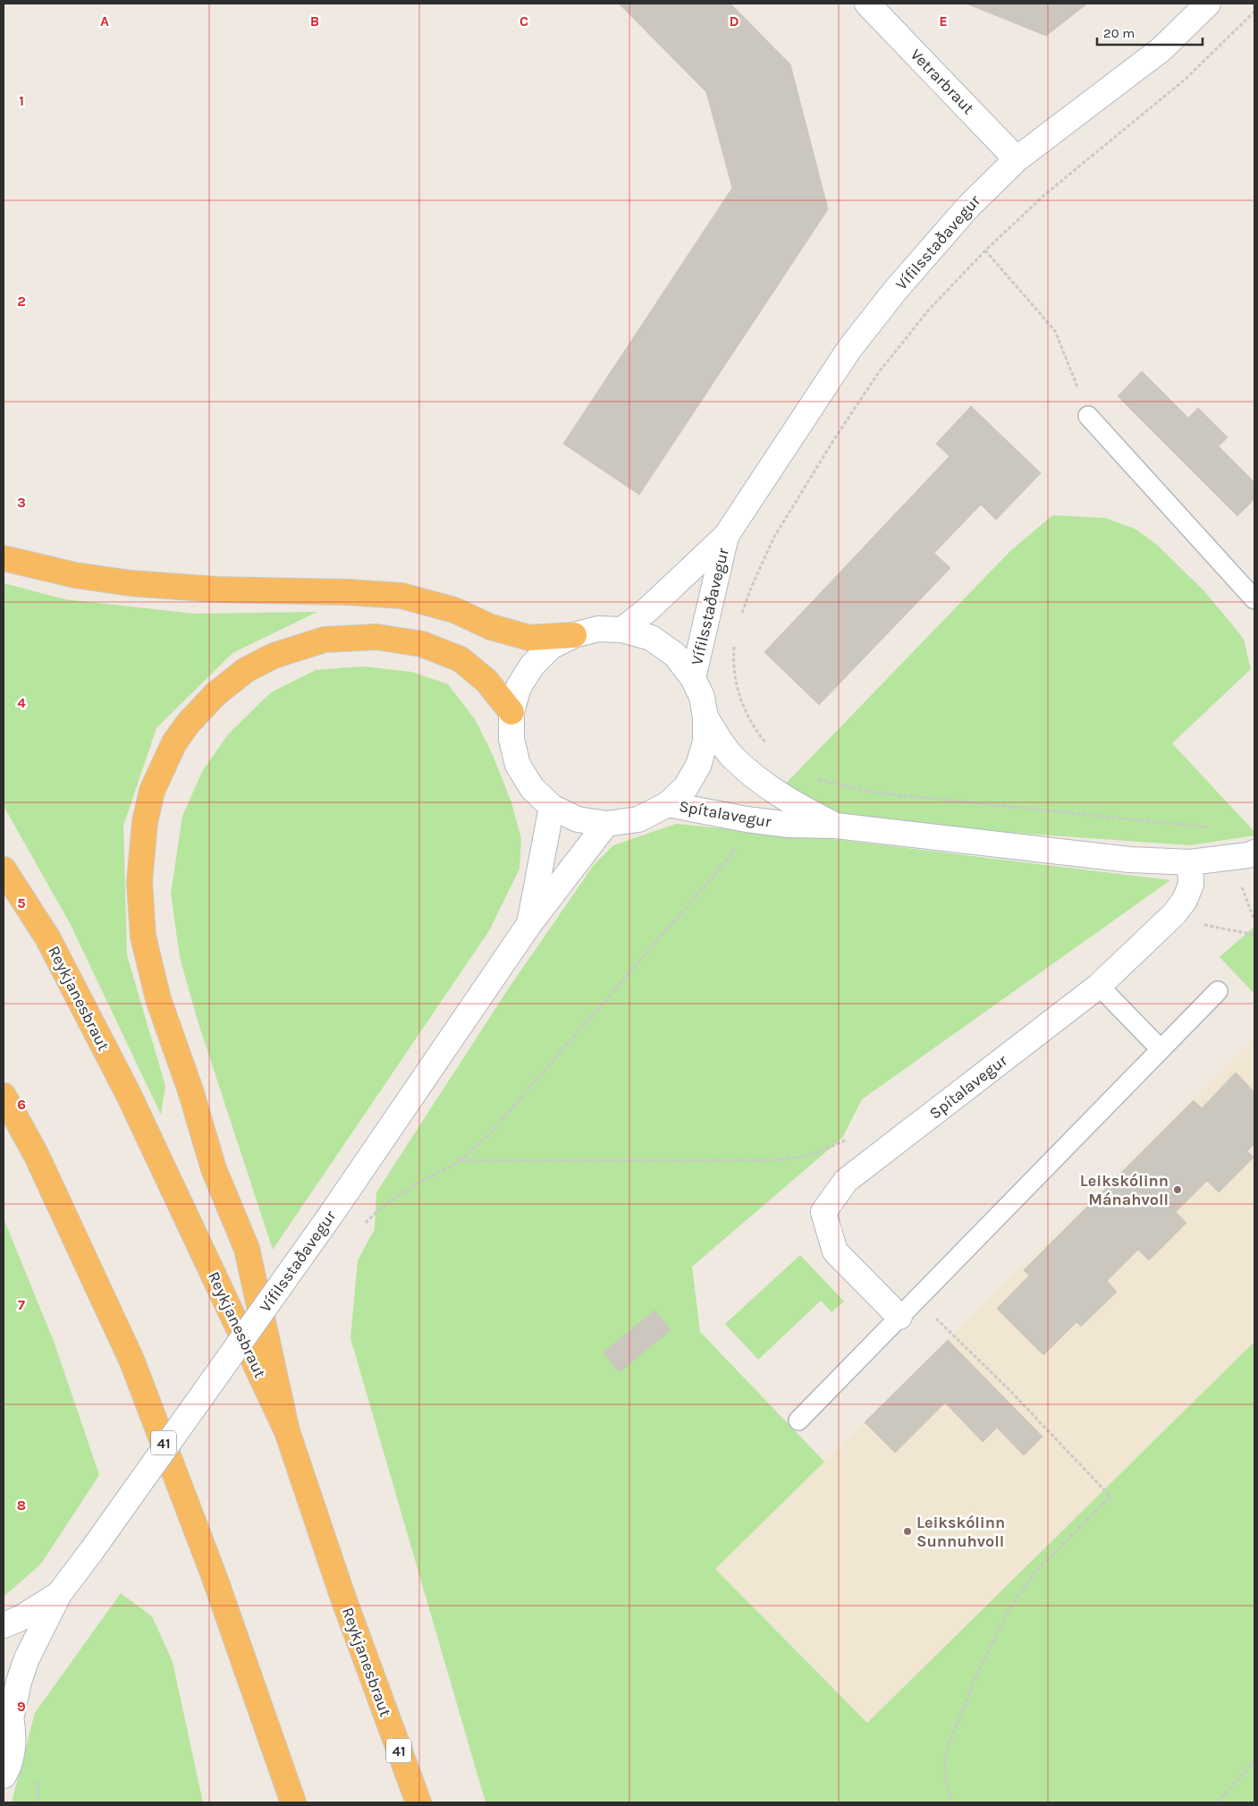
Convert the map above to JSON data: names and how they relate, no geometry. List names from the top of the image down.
{
  "streets": {
    "highway": ["Reykjanesbraut", "41"],
    "main road": ["Vetrarbraut", "Vífilsstaðavegur", "Spítalavegur"]
  },
  "crossings": [
    ["Vetrarbraut", "Vífilsstaðavegur"],
    ["Vífilsstaðavegur", "Spítalavegur"]
  ],
  "places": ["Leikskólinn Mánahvoll", "Leikskólinn Sunnuhvoll"],
  "scale_bar": "20 m",
  "grid": {
    "columns": [
      "A",
      "B",
      "C",
      "D",
      "E"
    ],
    "rows": [
      "1",
      "2",
      "3",
      "4",
      "5",
      "6",
      "7",
      "8",
      "9"
    ]
  }
}
